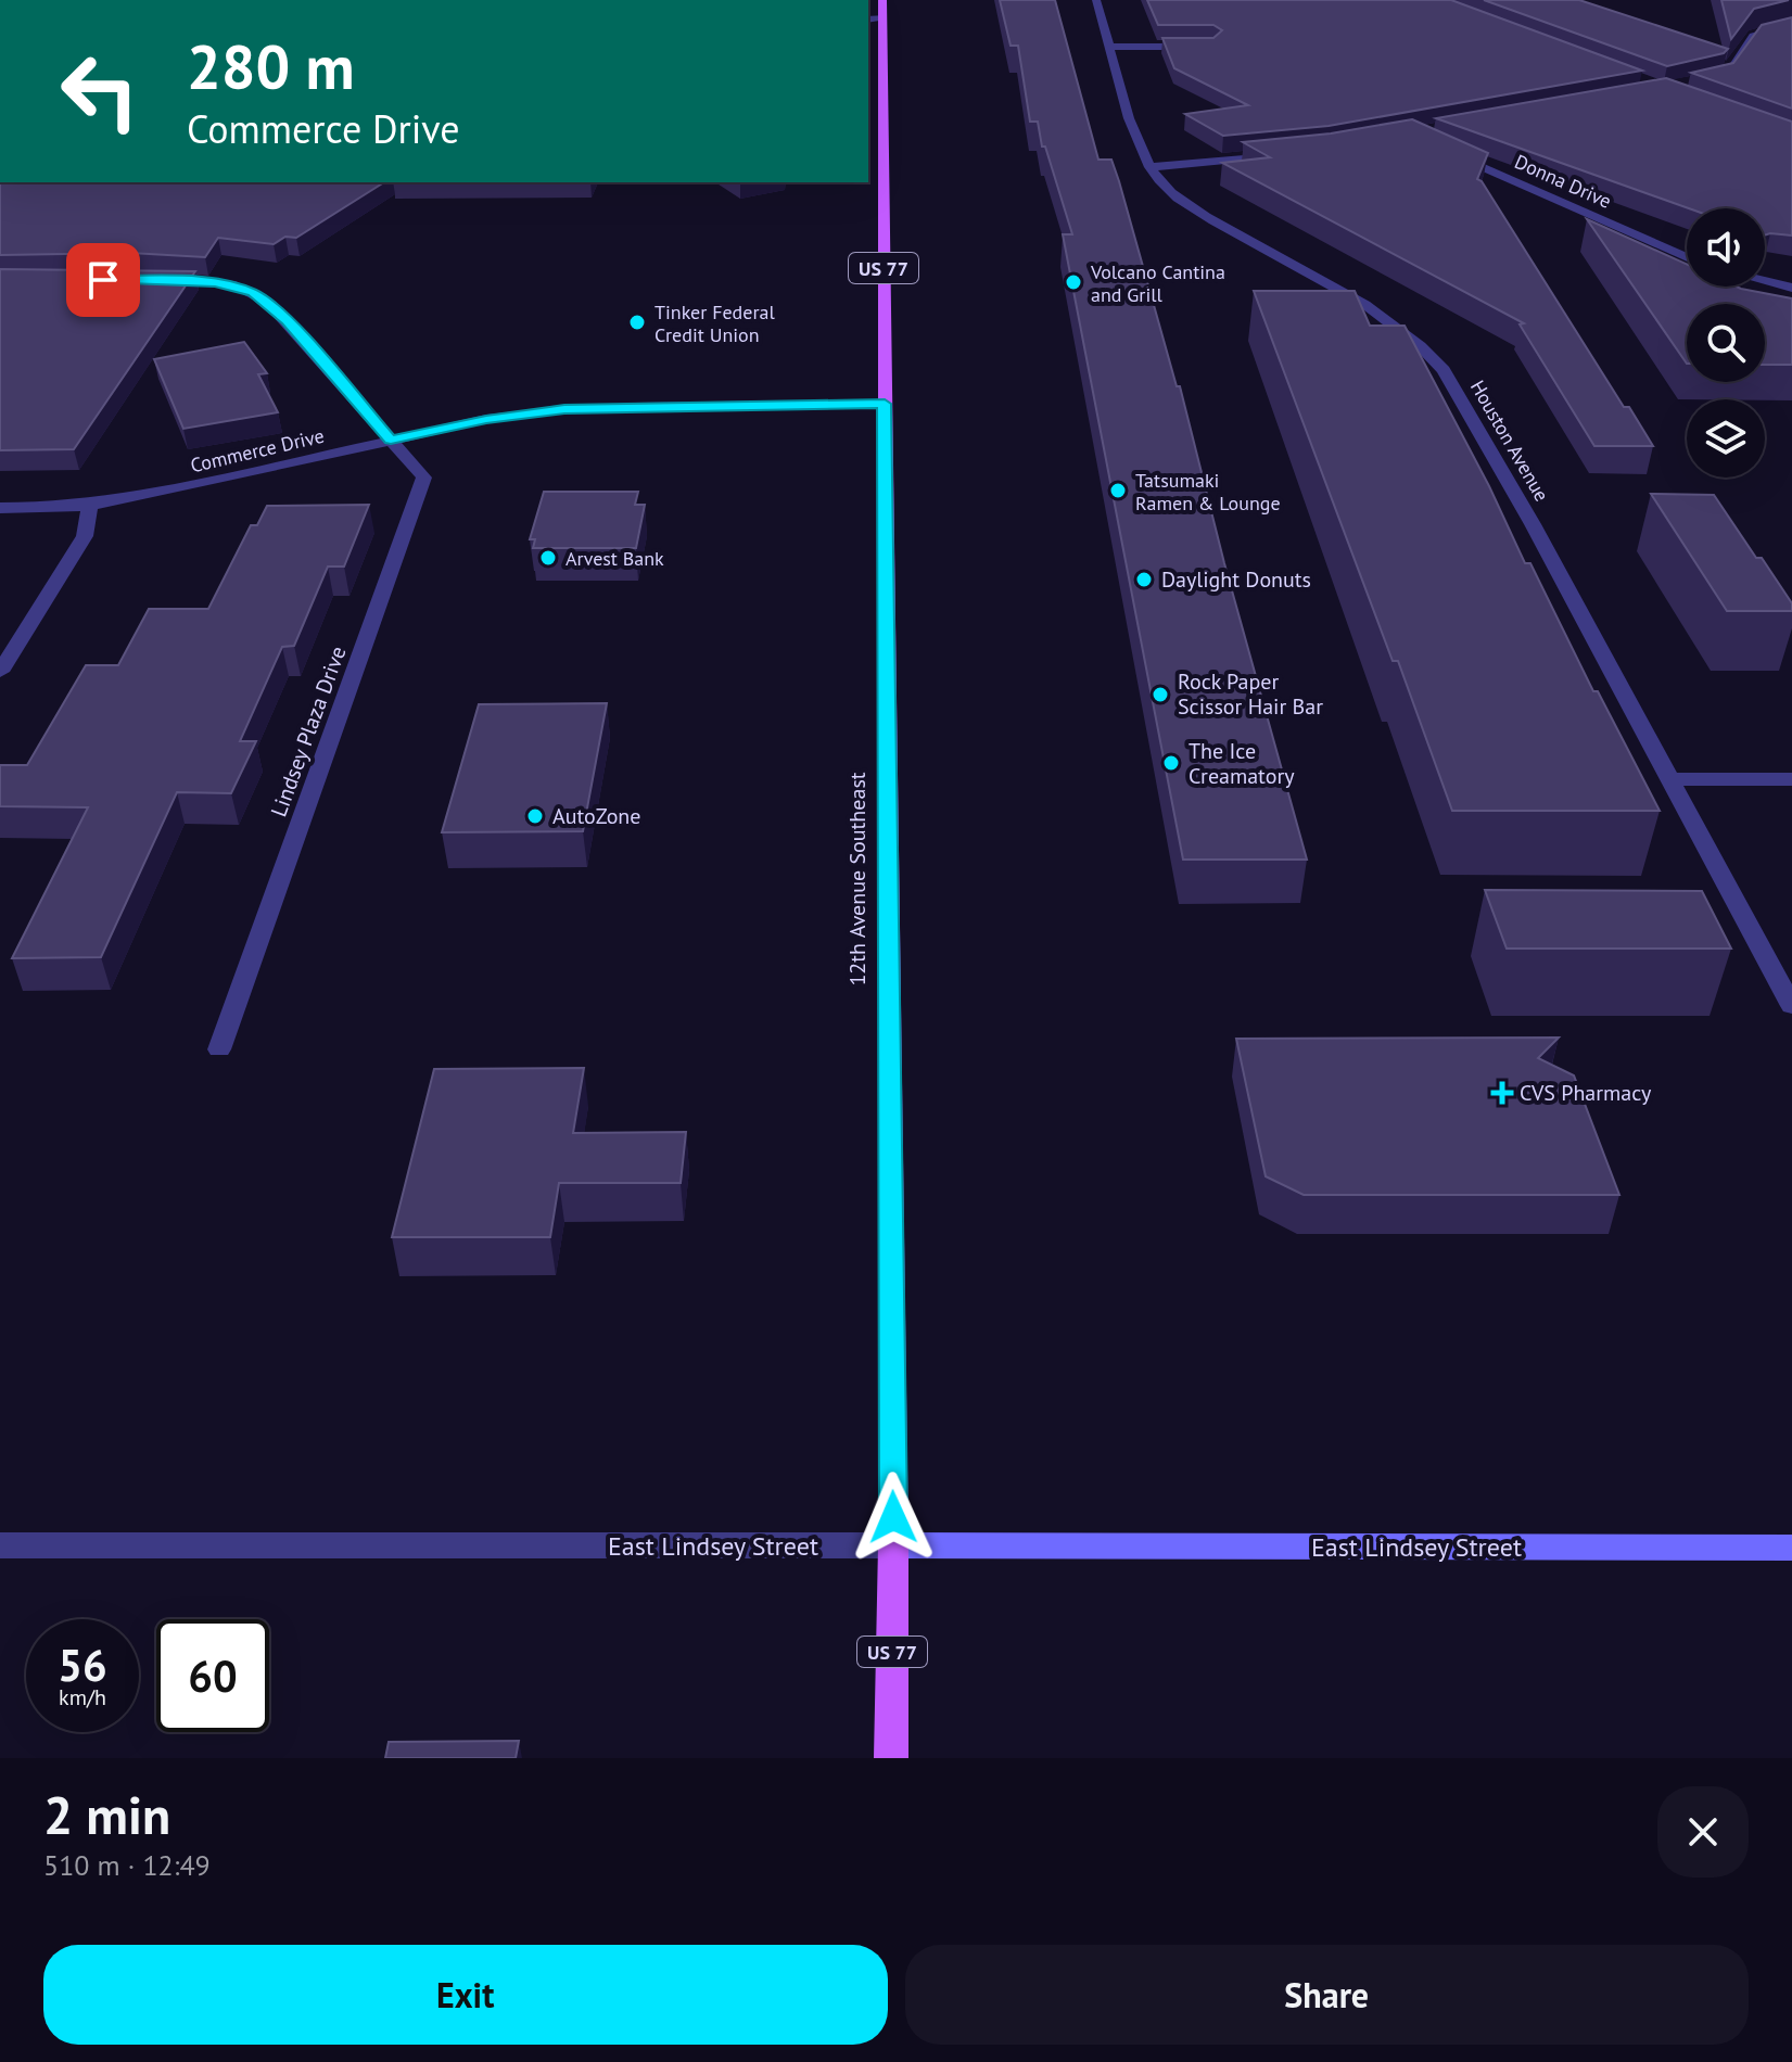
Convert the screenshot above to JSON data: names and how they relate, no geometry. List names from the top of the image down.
{
  "streets": {
    "main road": ["US 77", "12th Avenue Southeast", "East Lindsey Street"],
    "street": [
      "Donna Drive",
      "Houston Avenue",
      "Commerce Drive",
      "Lindsey Plaza Drive"
    ]
  },
  "crossings": [
    ["Commerce Drive", "Lindsey Plaza Drive"],
    ["Commerce Drive", "12th Avenue Southeast"],
    ["12th Avenue Southeast", "East Lindsey Street"]
  ],
  "places": {
    "other": [
      "Volcano Cantina and Grill",
      "Tinker Federal Credit Union",
      "Tatsumaki Ramen & Lounge",
      "Arvest Bank",
      "Daylight Donuts",
      "Rock Paper Scissor Hair Bar",
      "The Ice Creamatory",
      "AutoZone"
    ],
    "health": ["CVS Pharmacy"]
  },
  "page": {
    "turn": ["280 m", "Commerce Drive"],
    "speed": "56 km/h",
    "limit": "60",
    "heading": ["2 min", "510 m · 12:49"],
    "buttons": ["Exit", "Share"]
  }
}
